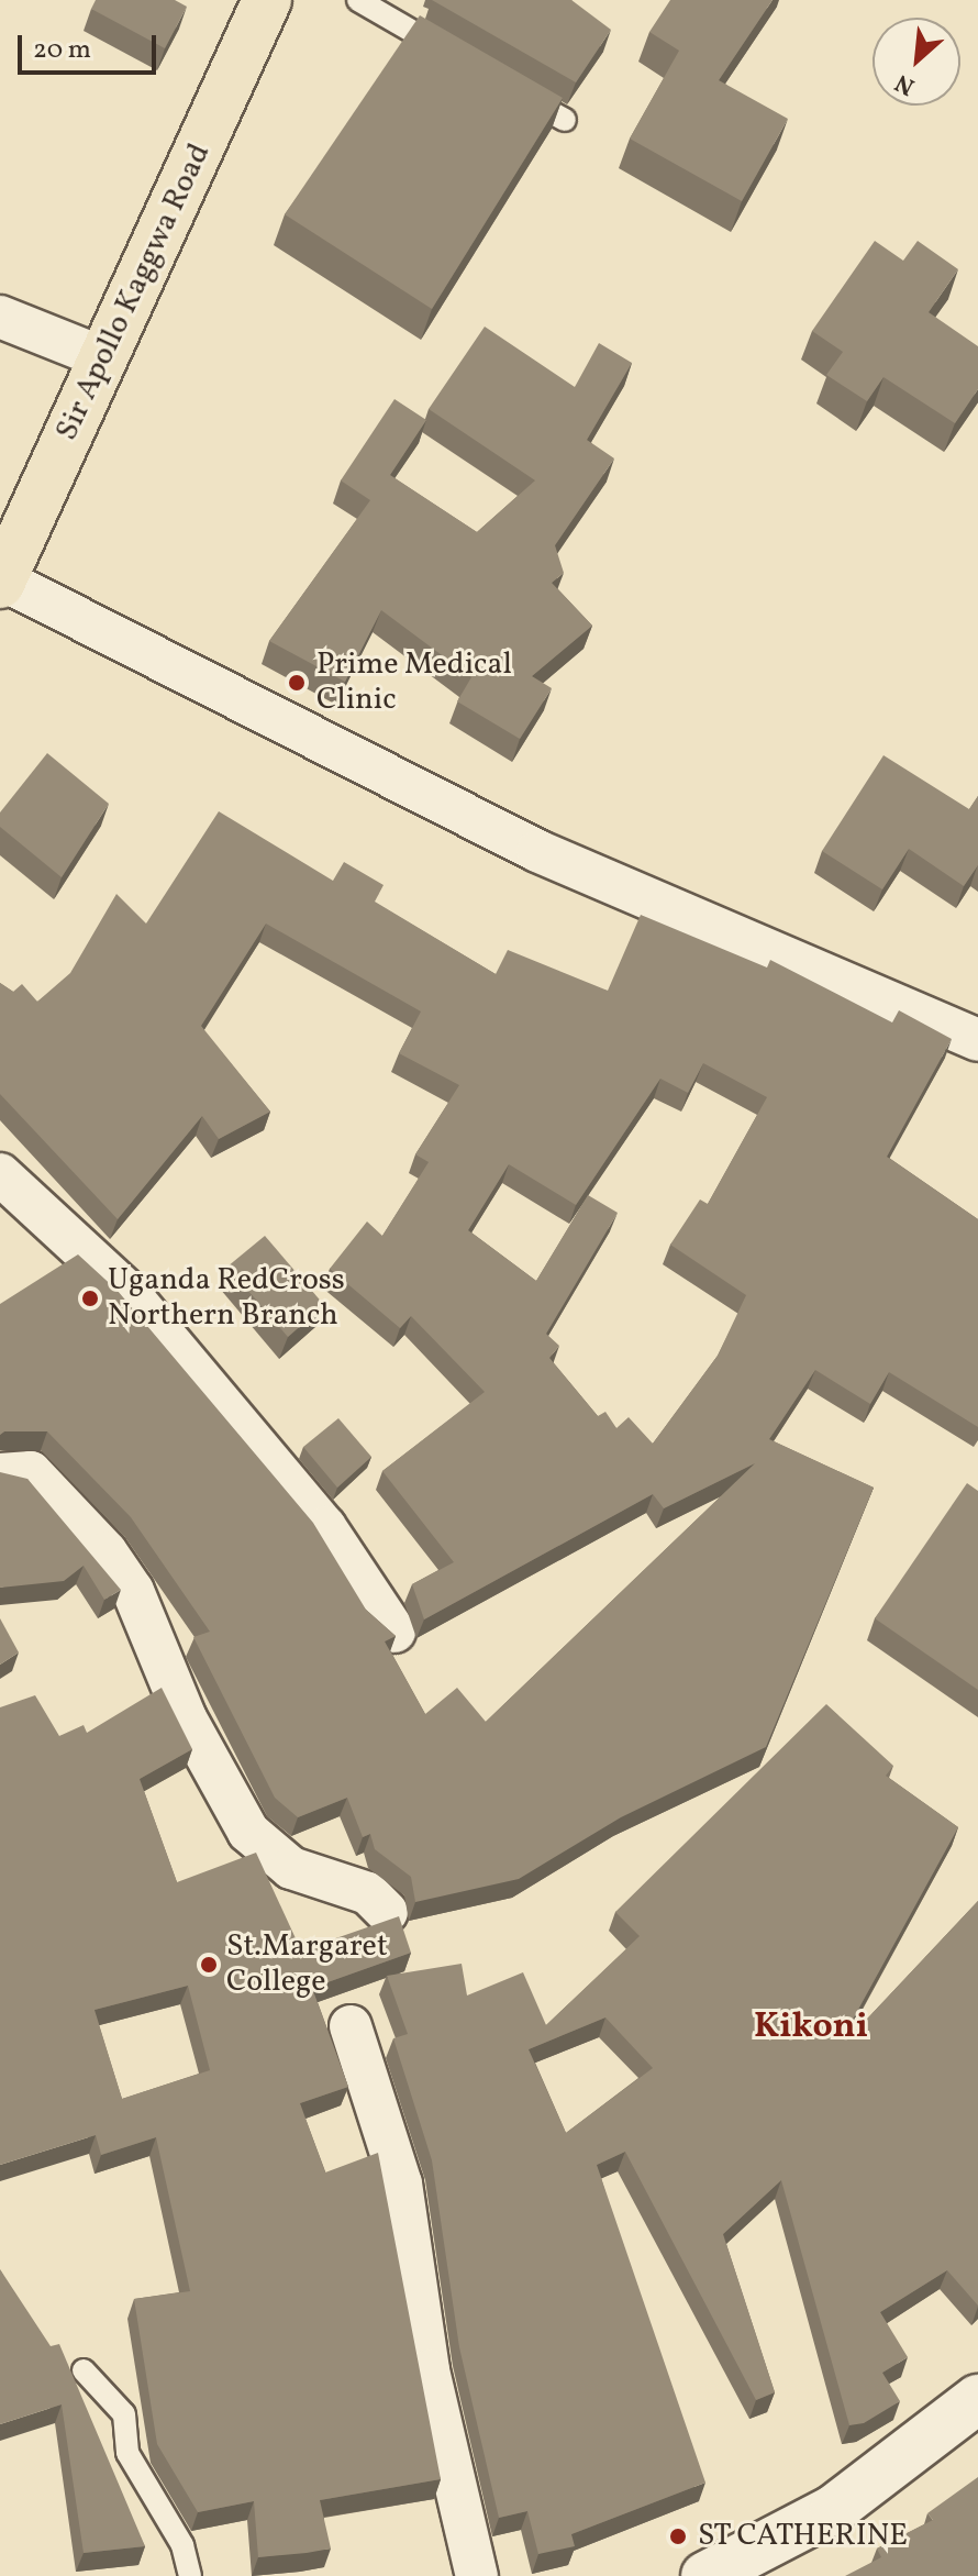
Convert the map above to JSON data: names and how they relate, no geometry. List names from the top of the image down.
{
  "streets": {
    "main road": ["Sir Apollo Kaggwa Road"]
  },
  "districts": ["Kikoni"],
  "places": [
    "Prime Medical Clinic",
    "Uganda RedCross Northern Branch",
    "St.Margaret College",
    "ST CATHERINE"
  ],
  "scale_bar": "20 m",
  "north": "bottom left"
}
